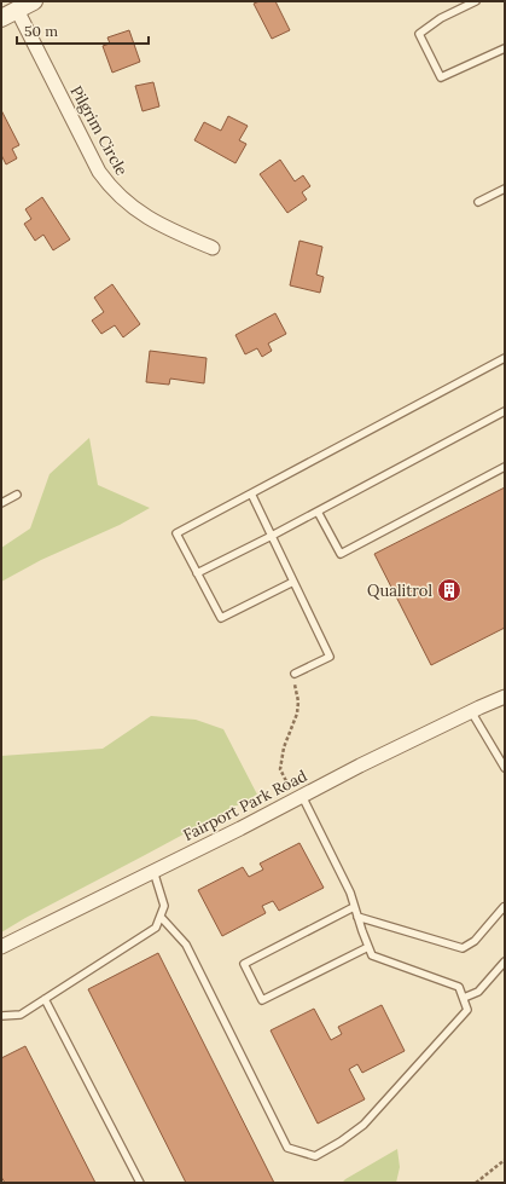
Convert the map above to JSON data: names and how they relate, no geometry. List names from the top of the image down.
{
  "streets": {
    "street": ["Pilgrim Circle", "Fairport Park Road"]
  },
  "places": {
    "building": ["Qualitrol"]
  },
  "scale_bar": "50 m"
}
